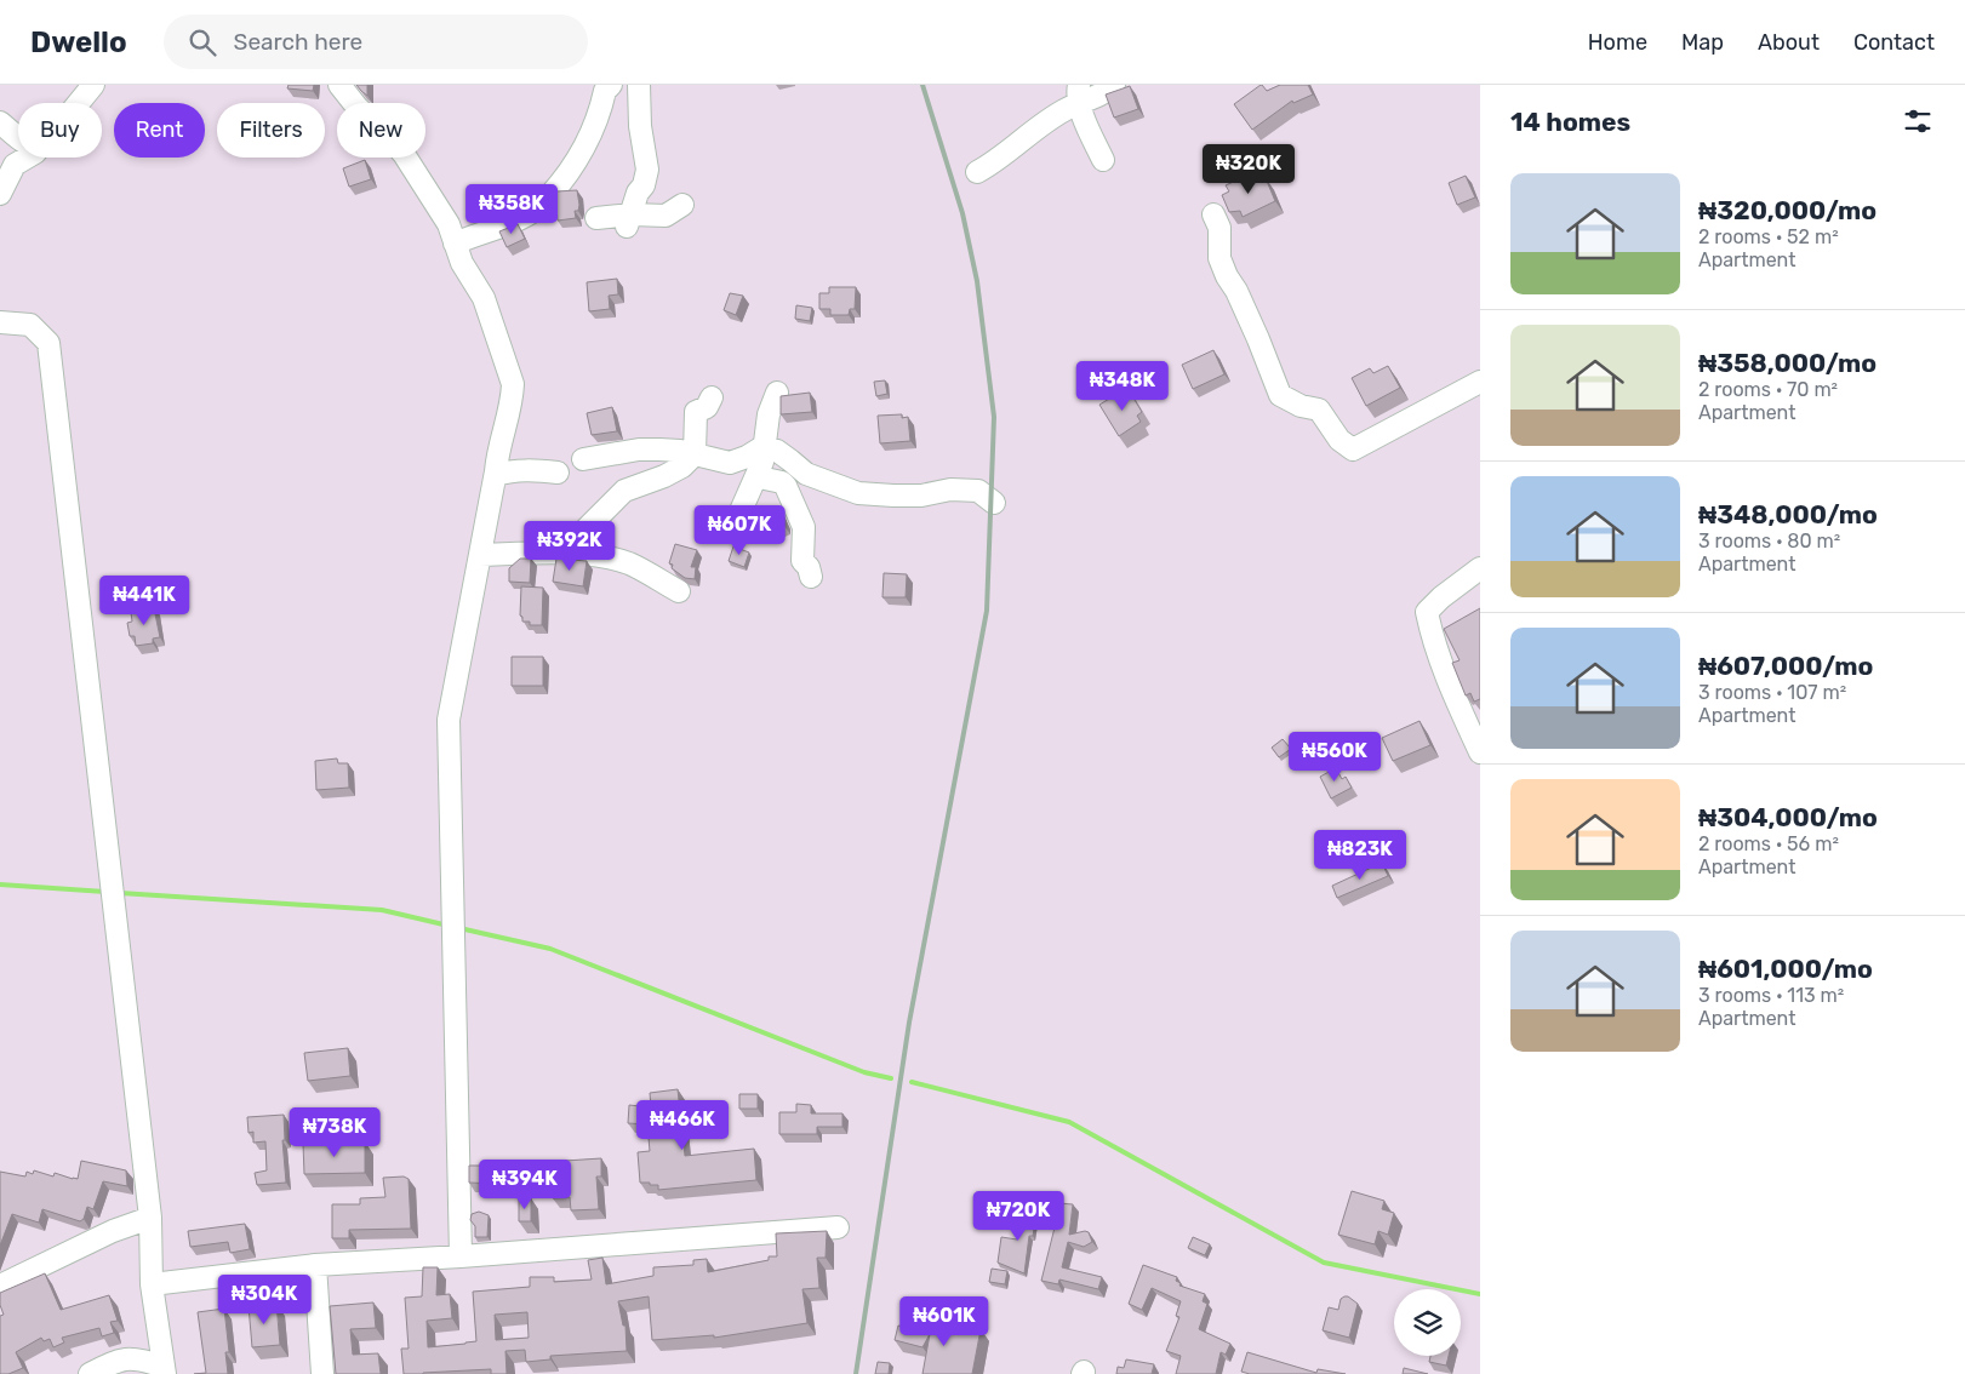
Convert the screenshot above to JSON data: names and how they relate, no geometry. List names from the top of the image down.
{
  "page": {
    "header": "Dwello",
    "search": "Search here",
    "nav": [
      "Home",
      "Map",
      "About",
      "Contact"
    ],
    "heading": "14 homes",
    "chip": [
      "Buy",
      "Rent",
      "Filters",
      "New"
    ],
    "price": [
      "₦320K",
      "₦358K",
      "₦348K",
      "₦607K",
      "₦392K",
      "₦441K",
      "₦560K",
      "₦823K",
      "₦466K",
      "₦738K",
      "₦394K",
      "₦720K",
      "₦304K",
      "₦601K"
    ],
    "list": [
      {
        "name": "₦320,000/mo",
        "note": "2 rooms · 52 m² · Apartment"
      },
      {
        "name": "₦358,000/mo",
        "note": "2 rooms · 70 m² · Apartment"
      },
      {
        "name": "₦348,000/mo",
        "note": "3 rooms · 80 m² · Apartment"
      },
      {
        "name": "₦607,000/mo",
        "note": "3 rooms · 107 m² · Apartment"
      },
      {
        "name": "₦304,000/mo",
        "note": "2 rooms · 56 m² · Apartment"
      },
      {
        "name": "₦601,000/mo",
        "note": "3 rooms · 113 m² · Apartment"
      }
    ]
  }
}
